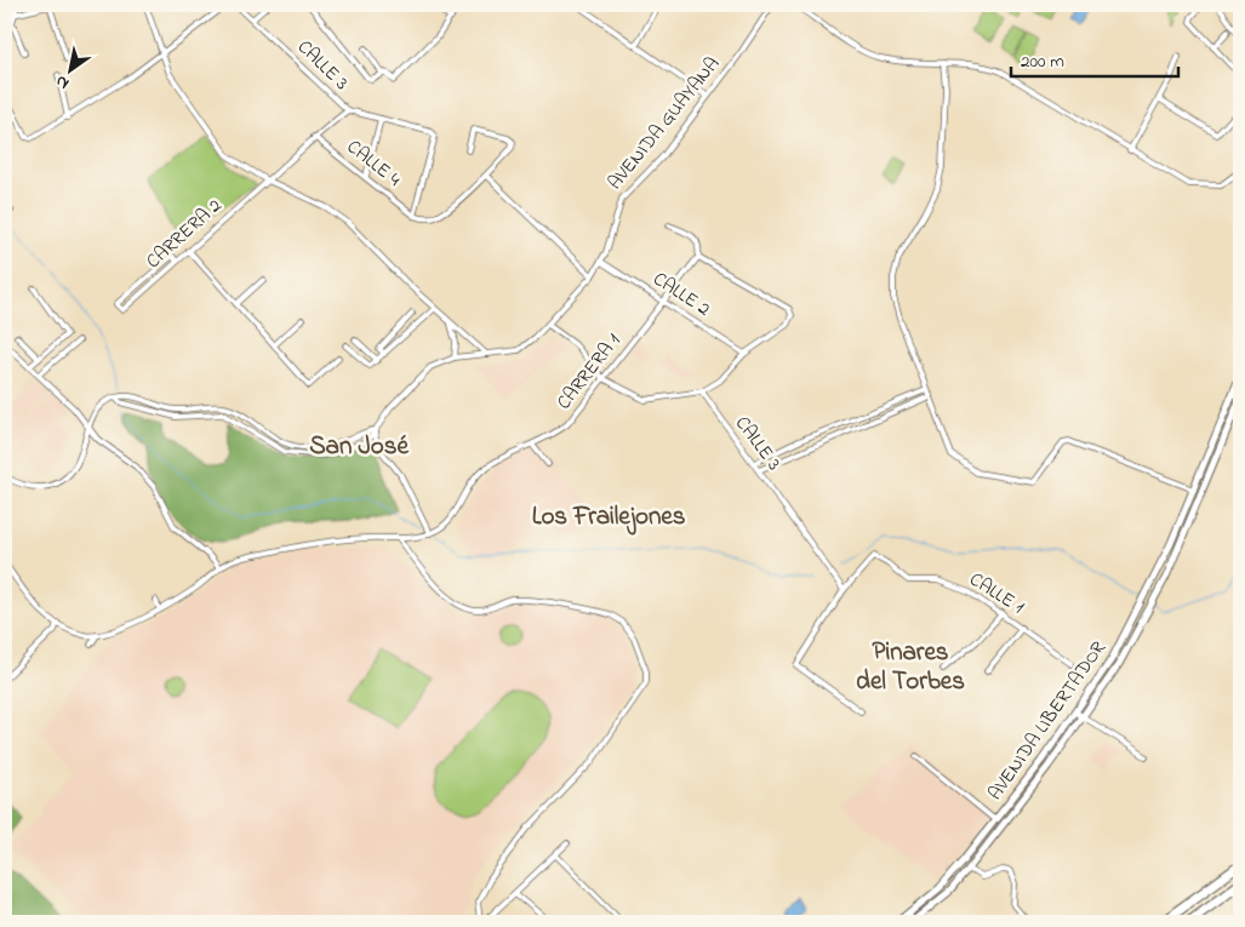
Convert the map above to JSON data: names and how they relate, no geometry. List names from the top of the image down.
{
  "streets": {
    "main road": ["AVENIDA LIBERTADOR"],
    "street": [
      "CALLE 3",
      "AVENIDA GUAYANA",
      "CALLE 4",
      "CARRERA 2",
      "CALLE 2",
      "CARRERA 1",
      "CALLE 1"
    ]
  },
  "crossings": [
    ["CALLE 3", "CALLE 4"],
    ["CALLE 3", "CARRERA 2"],
    ["CALLE 3", "CALLE 1"],
    ["AVENIDA GUAYANA", "CALLE 2"],
    ["CALLE 4", "CARRERA 2"],
    ["CALLE 2", "CARRERA 1"]
  ],
  "districts": ["San José", "Los Frailejones", "Pinares del Torbes"],
  "scale_bar": "200 m",
  "north": "bottom left"
}
